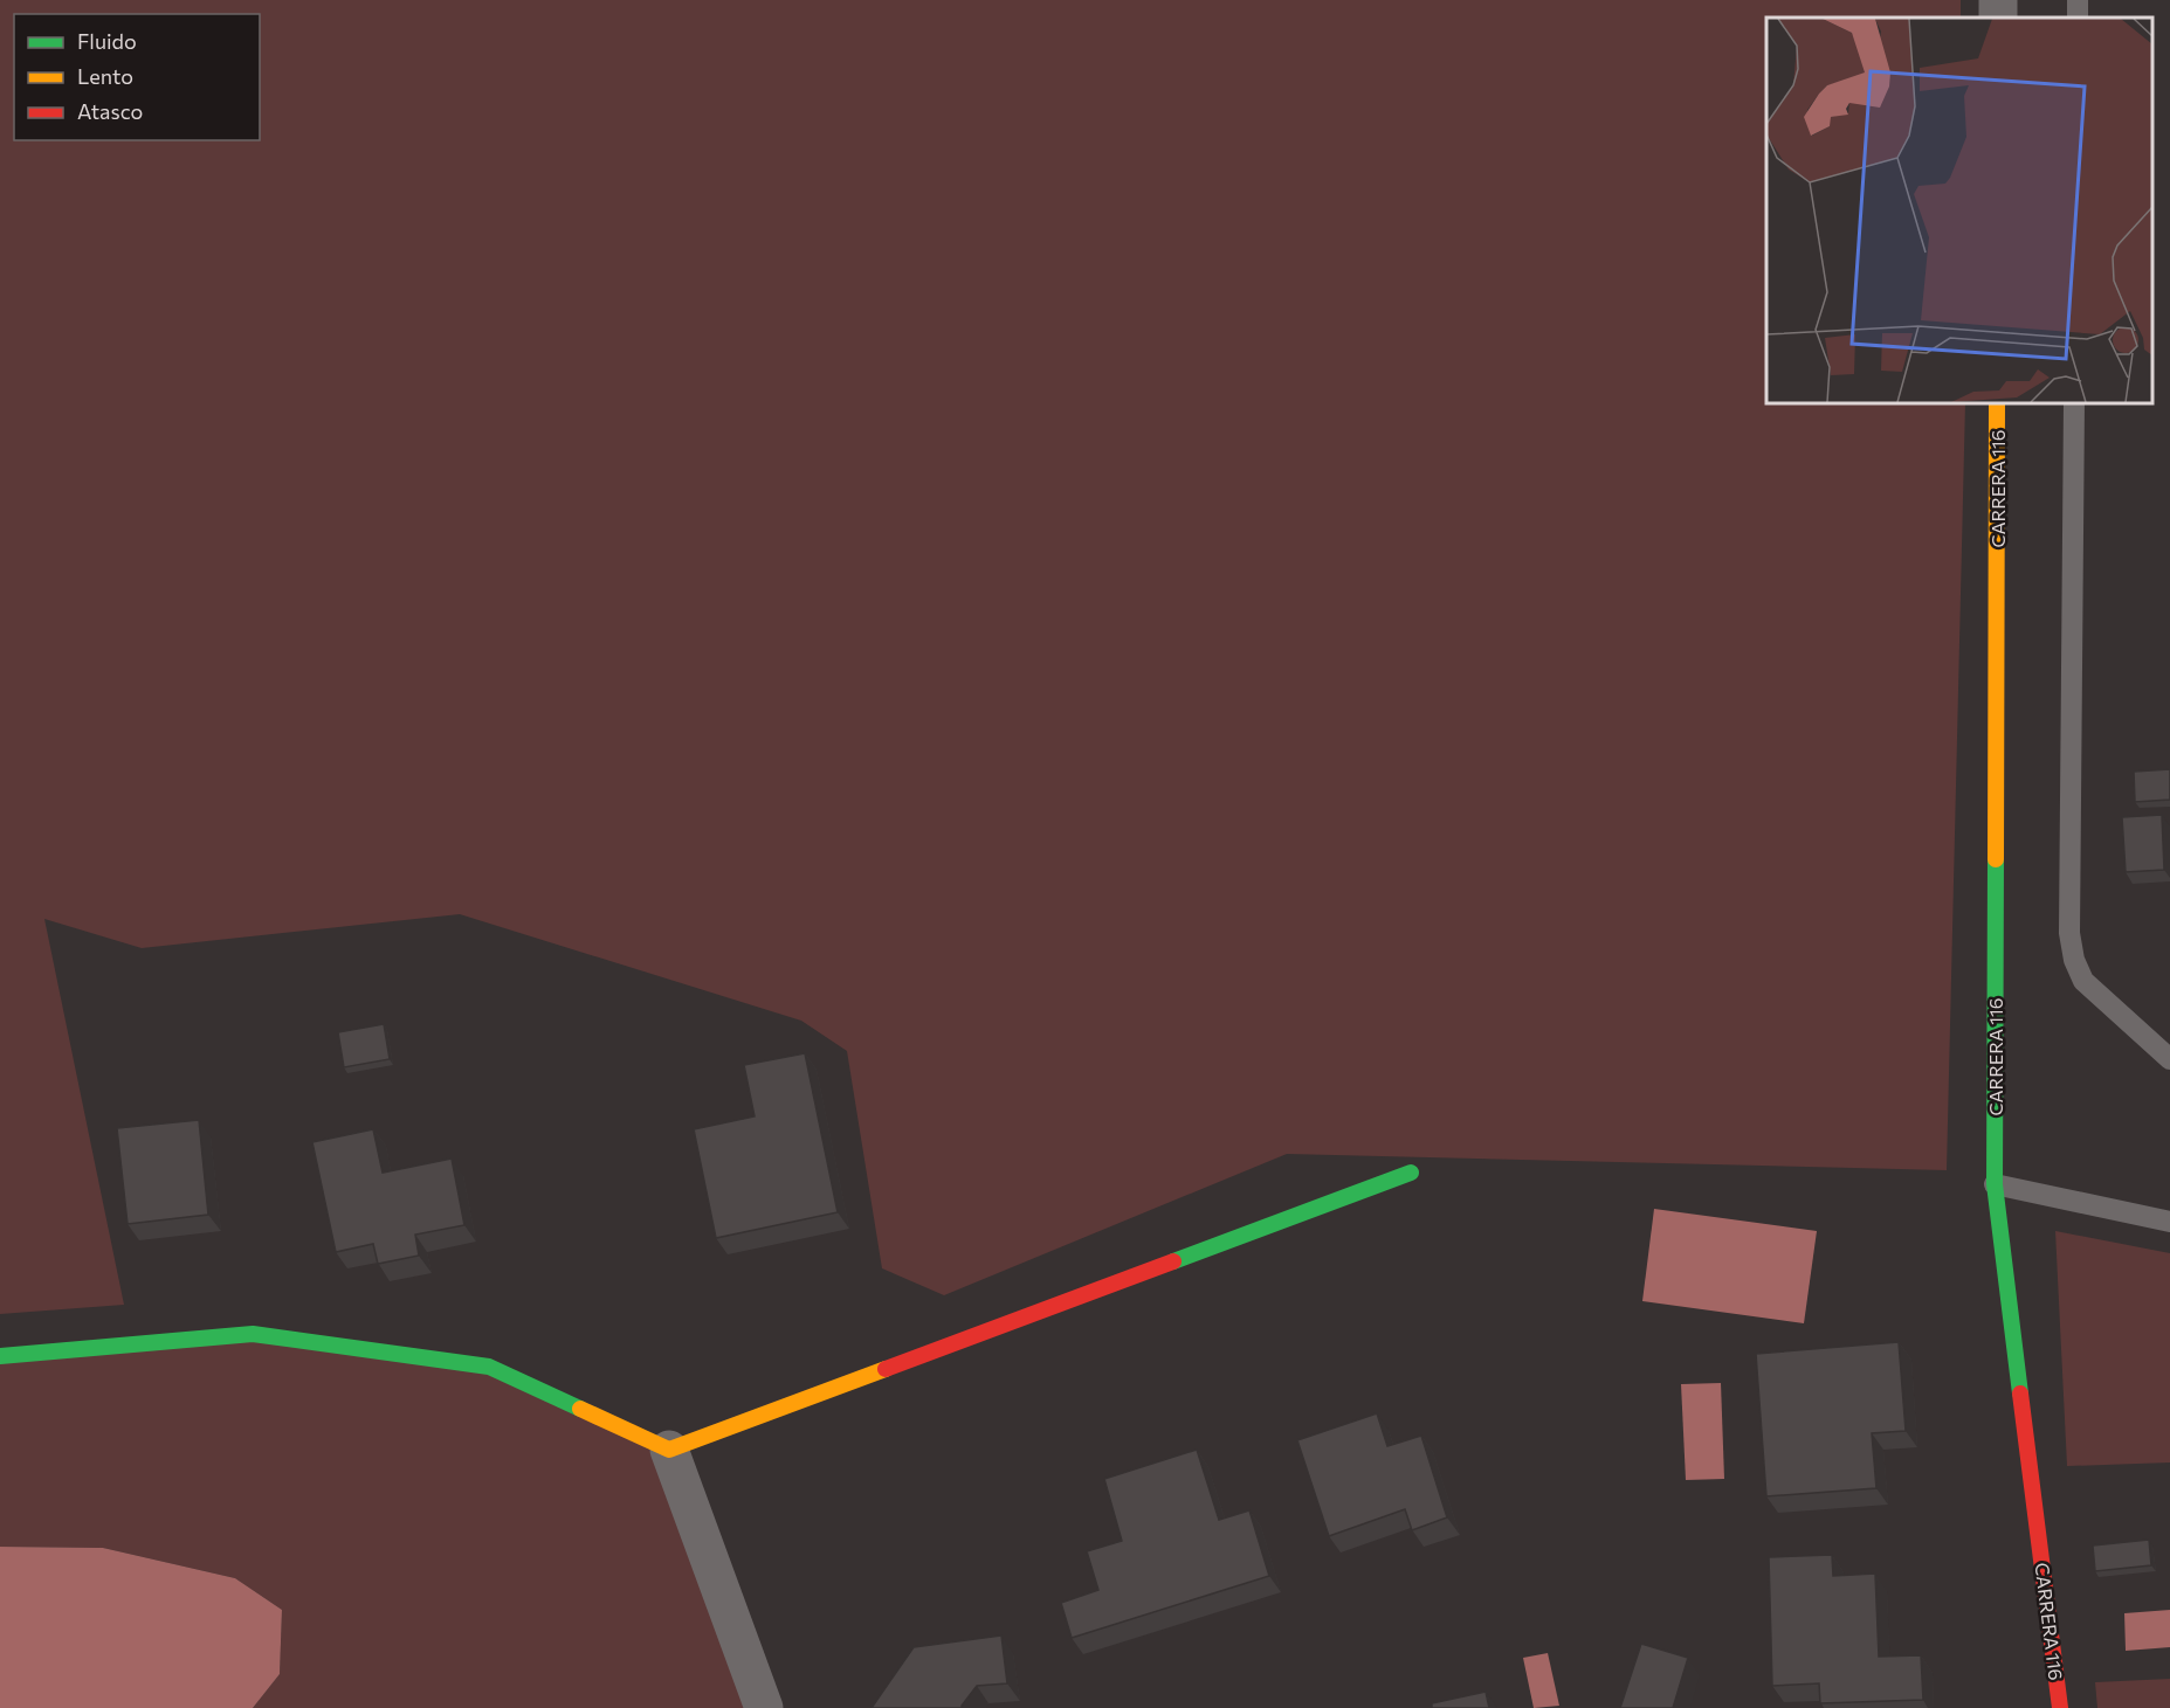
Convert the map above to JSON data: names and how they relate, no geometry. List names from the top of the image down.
{
  "streets": {
    "street": ["CARRERA 116"]
  },
  "legend": ["Fluido", "Lento", "Atasco"]
}
